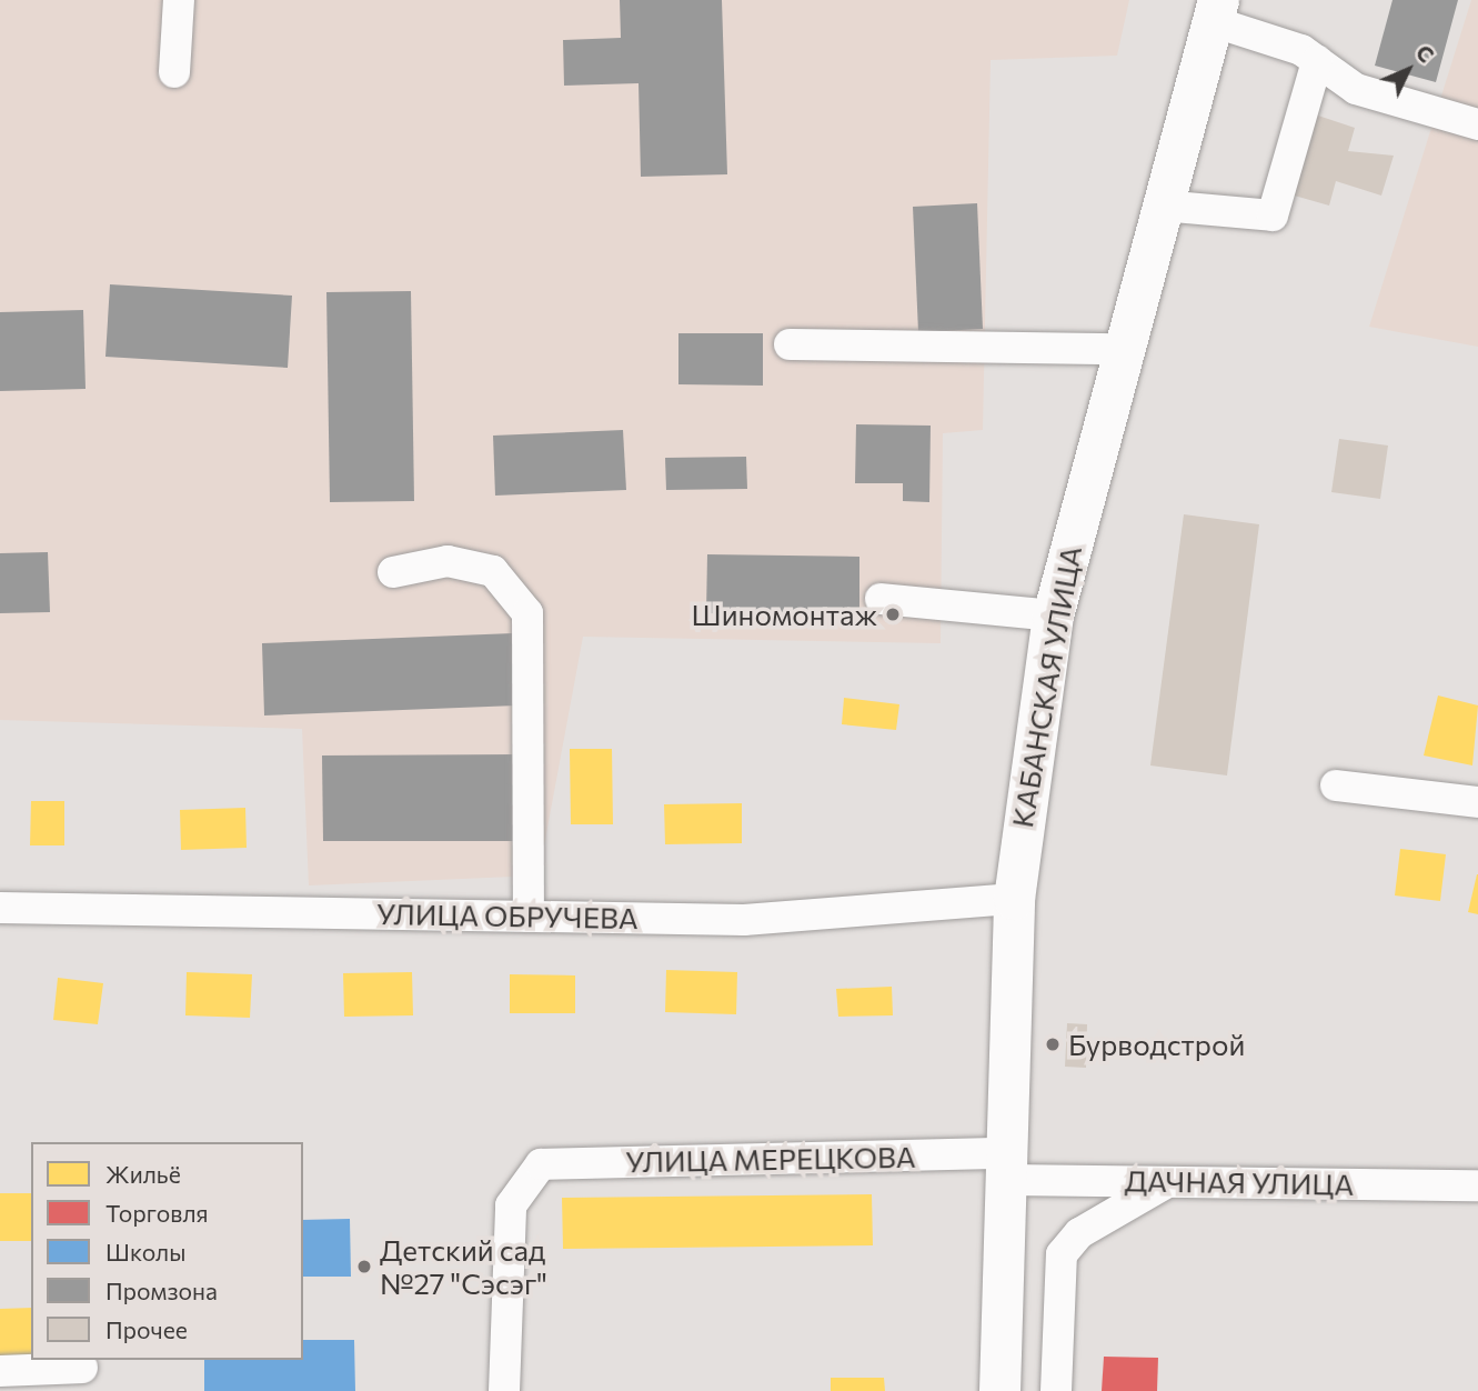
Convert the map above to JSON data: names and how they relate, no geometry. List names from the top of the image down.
{
  "streets": {
    "main road": ["КАБАНСКАЯ УЛИЦА"],
    "street": ["УЛИЦА ОБРУЧЕВА", "УЛИЦА МЕРЕЦКОВА", "ДАЧНАЯ УЛИЦА"]
  },
  "crossings": [
    ["КАБАНСКАЯ УЛИЦА", "УЛИЦА ОБРУЧЕВА"],
    ["КАБАНСКАЯ УЛИЦА", "УЛИЦА МЕРЕЦКОВА"],
    ["КАБАНСКАЯ УЛИЦА", "ДАЧНАЯ УЛИЦА"],
    ["УЛИЦА МЕРЕЦКОВА", "ДАЧНАЯ УЛИЦА"]
  ],
  "places": ["Шиномонтаж", "Бурводстрой", "Детский сад №27 \"Сэсэг\""],
  "legend": [
    "Жильё",
    "Торговля",
    "Школы",
    "Промзона",
    "Прочее"
  ],
  "north": "top right"
}
